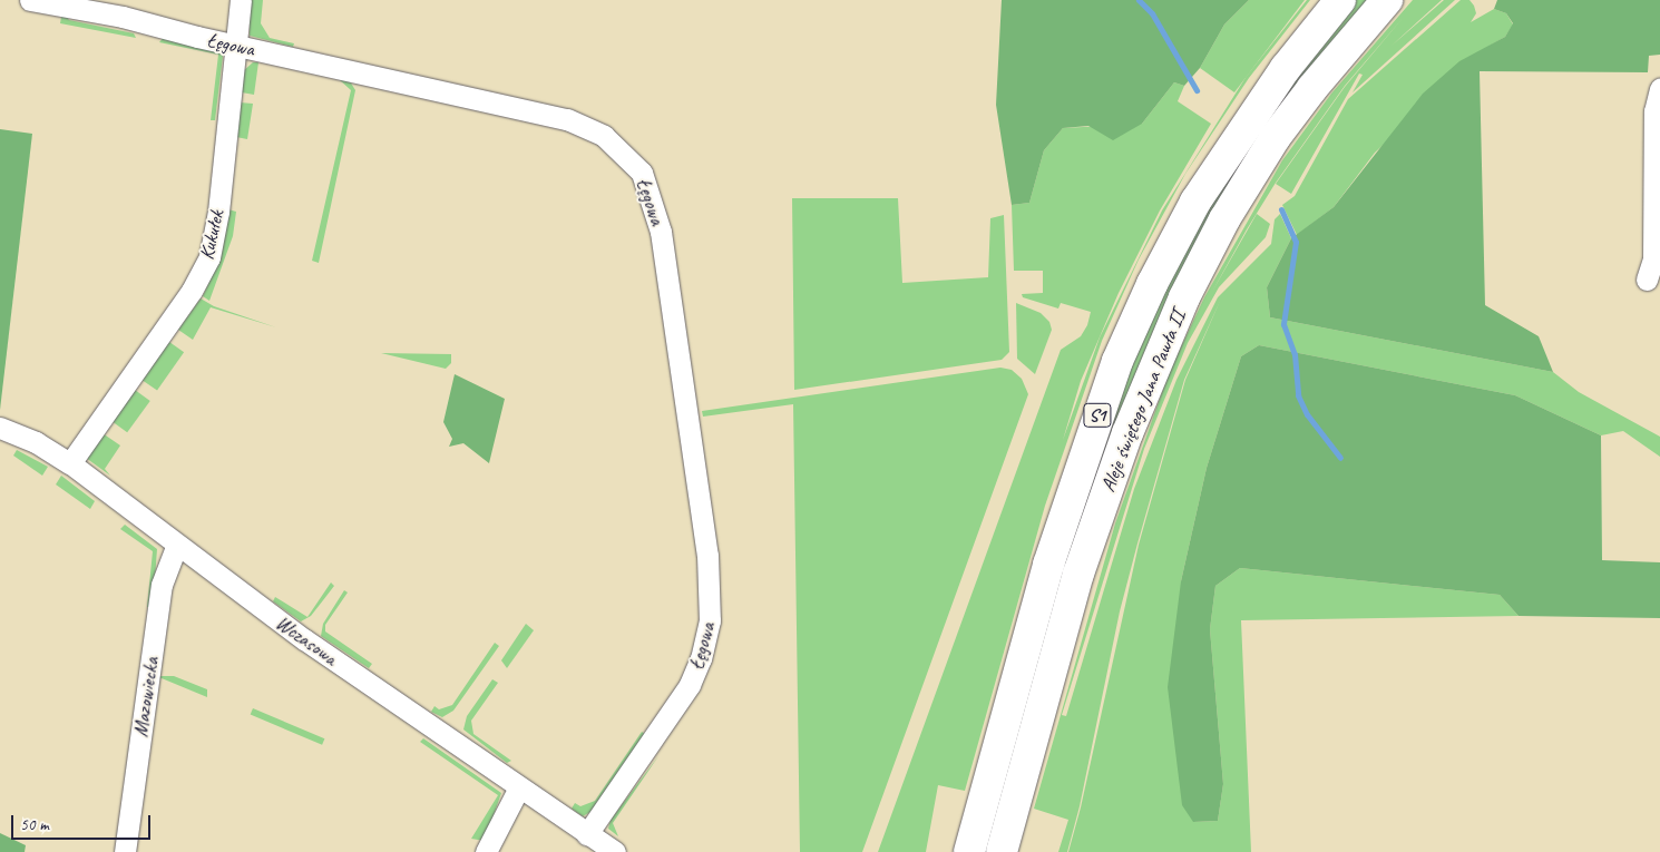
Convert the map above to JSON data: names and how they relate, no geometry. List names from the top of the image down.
{
  "streets": {
    "highway": ["Aleje świętego Jana Pawła II", "S1"],
    "street": [
      "Łęgowa",
      "Kukułek",
      "Wczasowa",
      "Mazowiecka"
    ]
  },
  "crossings": [
    ["Łęgowa", "Kukułek"],
    ["Łęgowa", "Wczasowa"],
    ["Kukułek", "Wczasowa"],
    ["Wczasowa", "Mazowiecka"]
  ],
  "scale_bar": "50 m"
}
